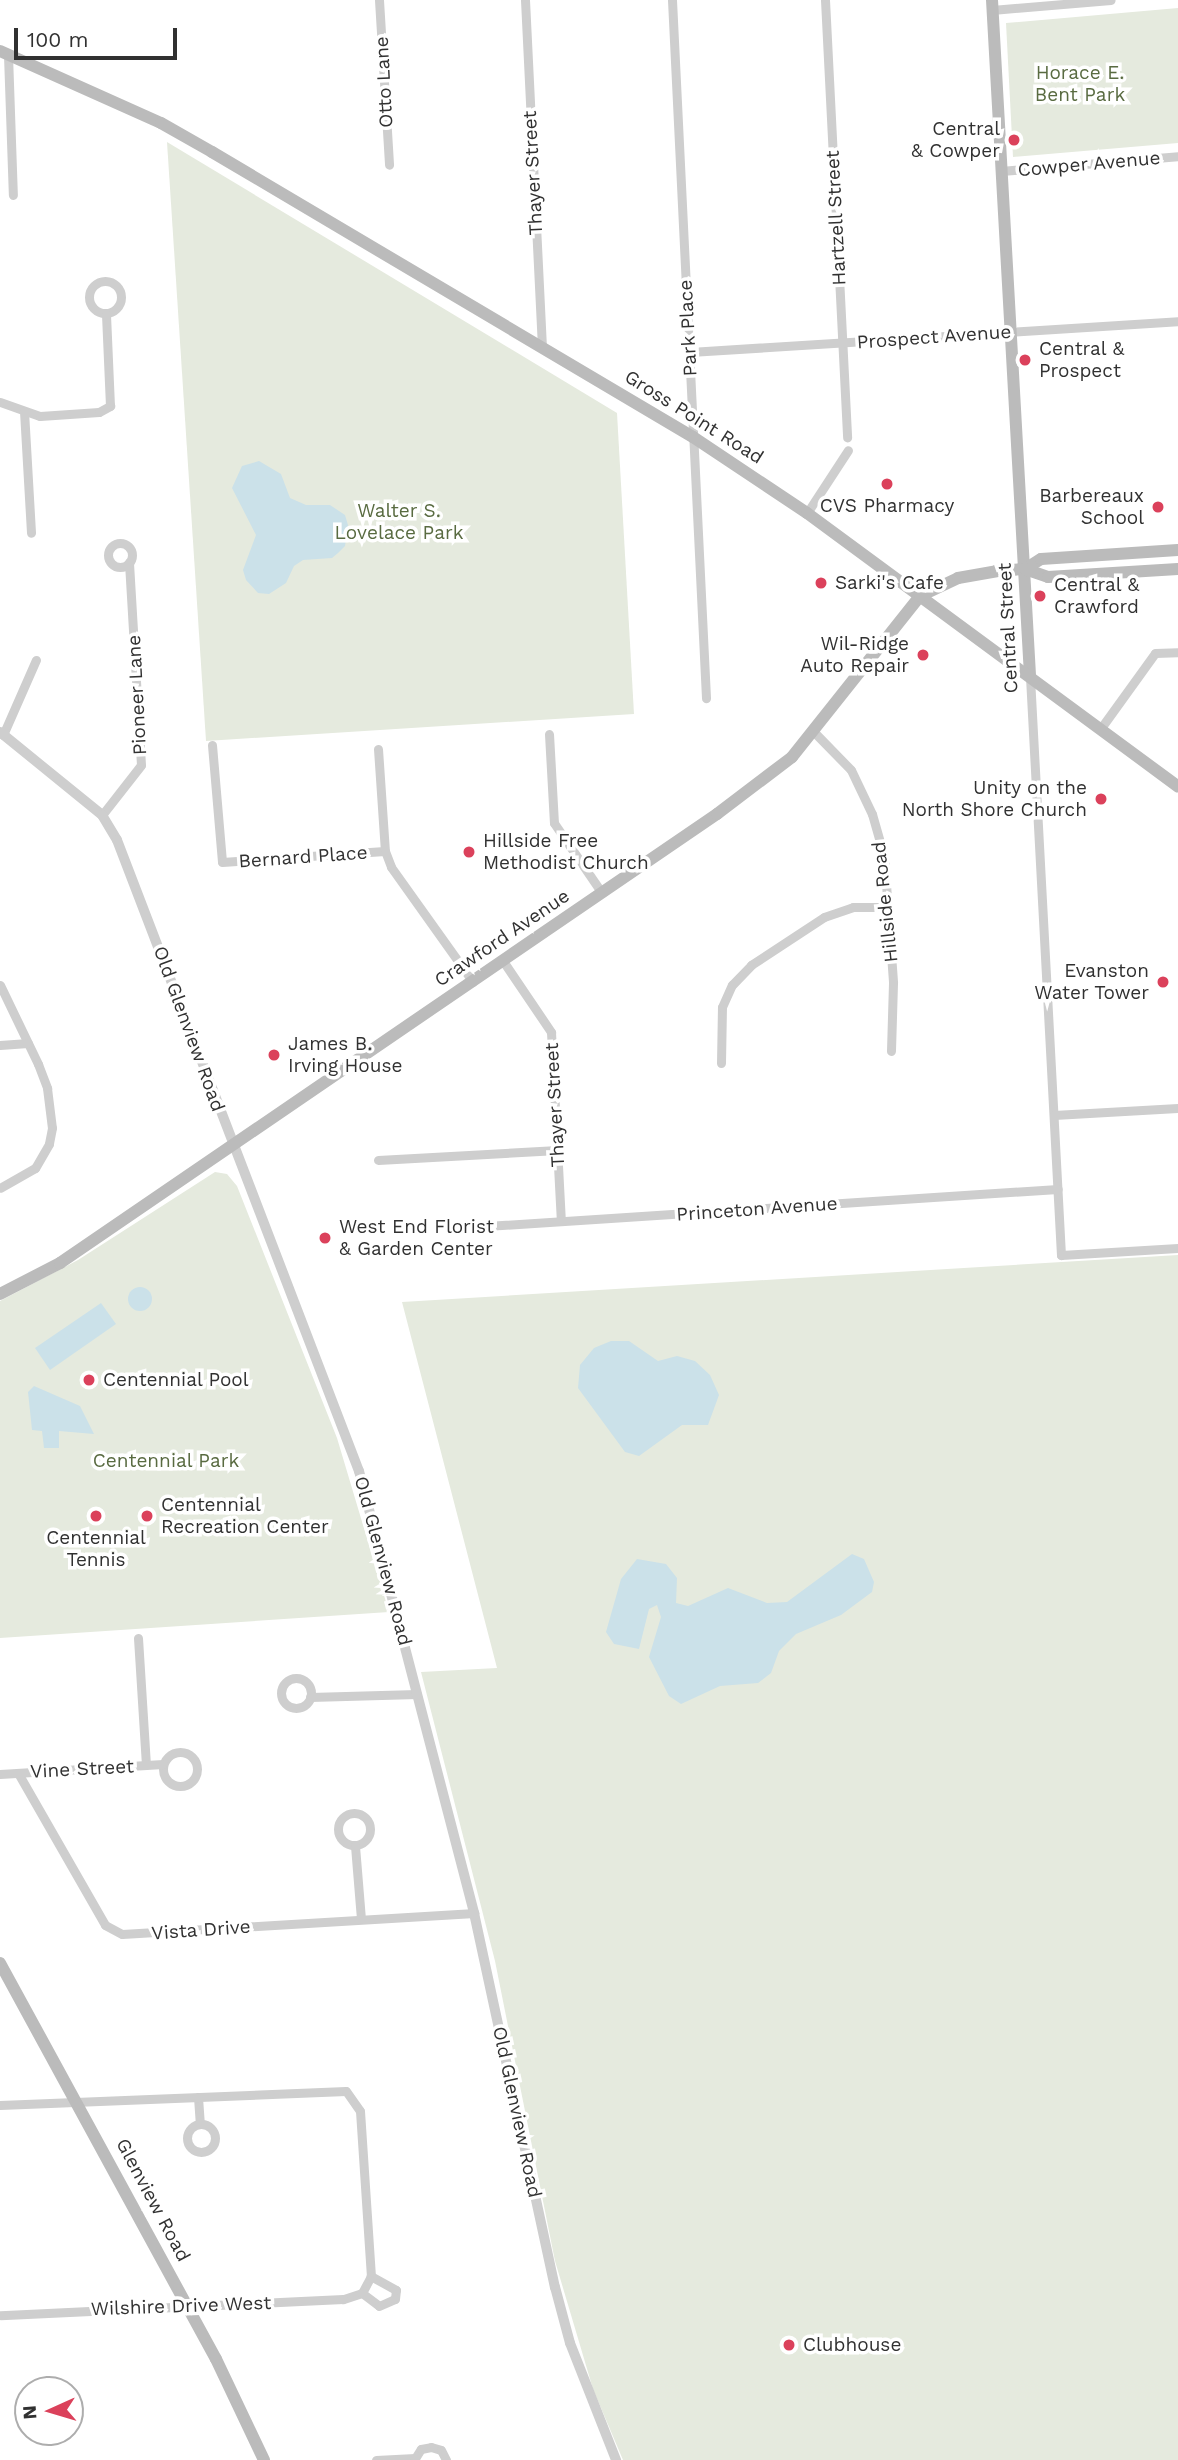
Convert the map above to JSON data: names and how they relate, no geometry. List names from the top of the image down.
{
  "streets": {
    "main road": [
      "Gross Point Road",
      "Central Street",
      "Crawford Avenue",
      "Glenview Road"
    ],
    "street": [
      "Otto Lane",
      "Cowper Avenue",
      "Thayer Street",
      "Hartzell Street",
      "Park Place",
      "Prospect Avenue",
      "Pioneer Lane",
      "Bernard Place",
      "Hillside Road",
      "Old Glenview Road",
      "Princeton Avenue",
      "Vine Street",
      "Vista Drive",
      "Wilshire Drive West"
    ]
  },
  "crossings": [
    ["Cowper Avenue", "Central Street"],
    ["Thayer Street", "Gross Point Road"],
    ["Thayer Street", "Crawford Avenue"],
    ["Thayer Street", "Princeton Avenue"],
    ["Hartzell Street", "Prospect Avenue"],
    ["Park Place", "Prospect Avenue"],
    ["Park Place", "Gross Point Road"],
    ["Prospect Avenue", "Central Street"],
    ["Gross Point Road", "Central Street"],
    ["Gross Point Road", "Crawford Avenue"],
    ["Central Street", "Crawford Avenue"],
    ["Central Street", "Princeton Avenue"],
    ["Pioneer Lane", "Old Glenview Road"],
    ["Hillside Road", "Crawford Avenue"],
    ["Crawford Avenue", "Old Glenview Road"],
    ["Old Glenview Road", "Vista Drive"],
    ["Vine Street", "Vista Drive"],
    ["Glenview Road", "Wilshire Drive West"]
  ],
  "parks": ["Horace E. Bent Park", "Walter S. Lovelace Park", "Centennial Park"],
  "places": [
    "Central & Cowper",
    "Central & Prospect",
    "CVS Pharmacy",
    "Barbereaux School",
    "Sarki's Cafe",
    "Central & Crawford",
    "Wil-Ridge Auto Repair",
    "Unity on the North Shore Church",
    "Hillside Free Methodist Church",
    "Evanston Water Tower",
    "James B. Irving House",
    "West End Florist & Garden Center",
    "Centennial Pool",
    "Centennial Tennis",
    "Centennial Recreation Center",
    "Clubhouse"
  ],
  "scale_bar": "100 m",
  "north": "left"
}
